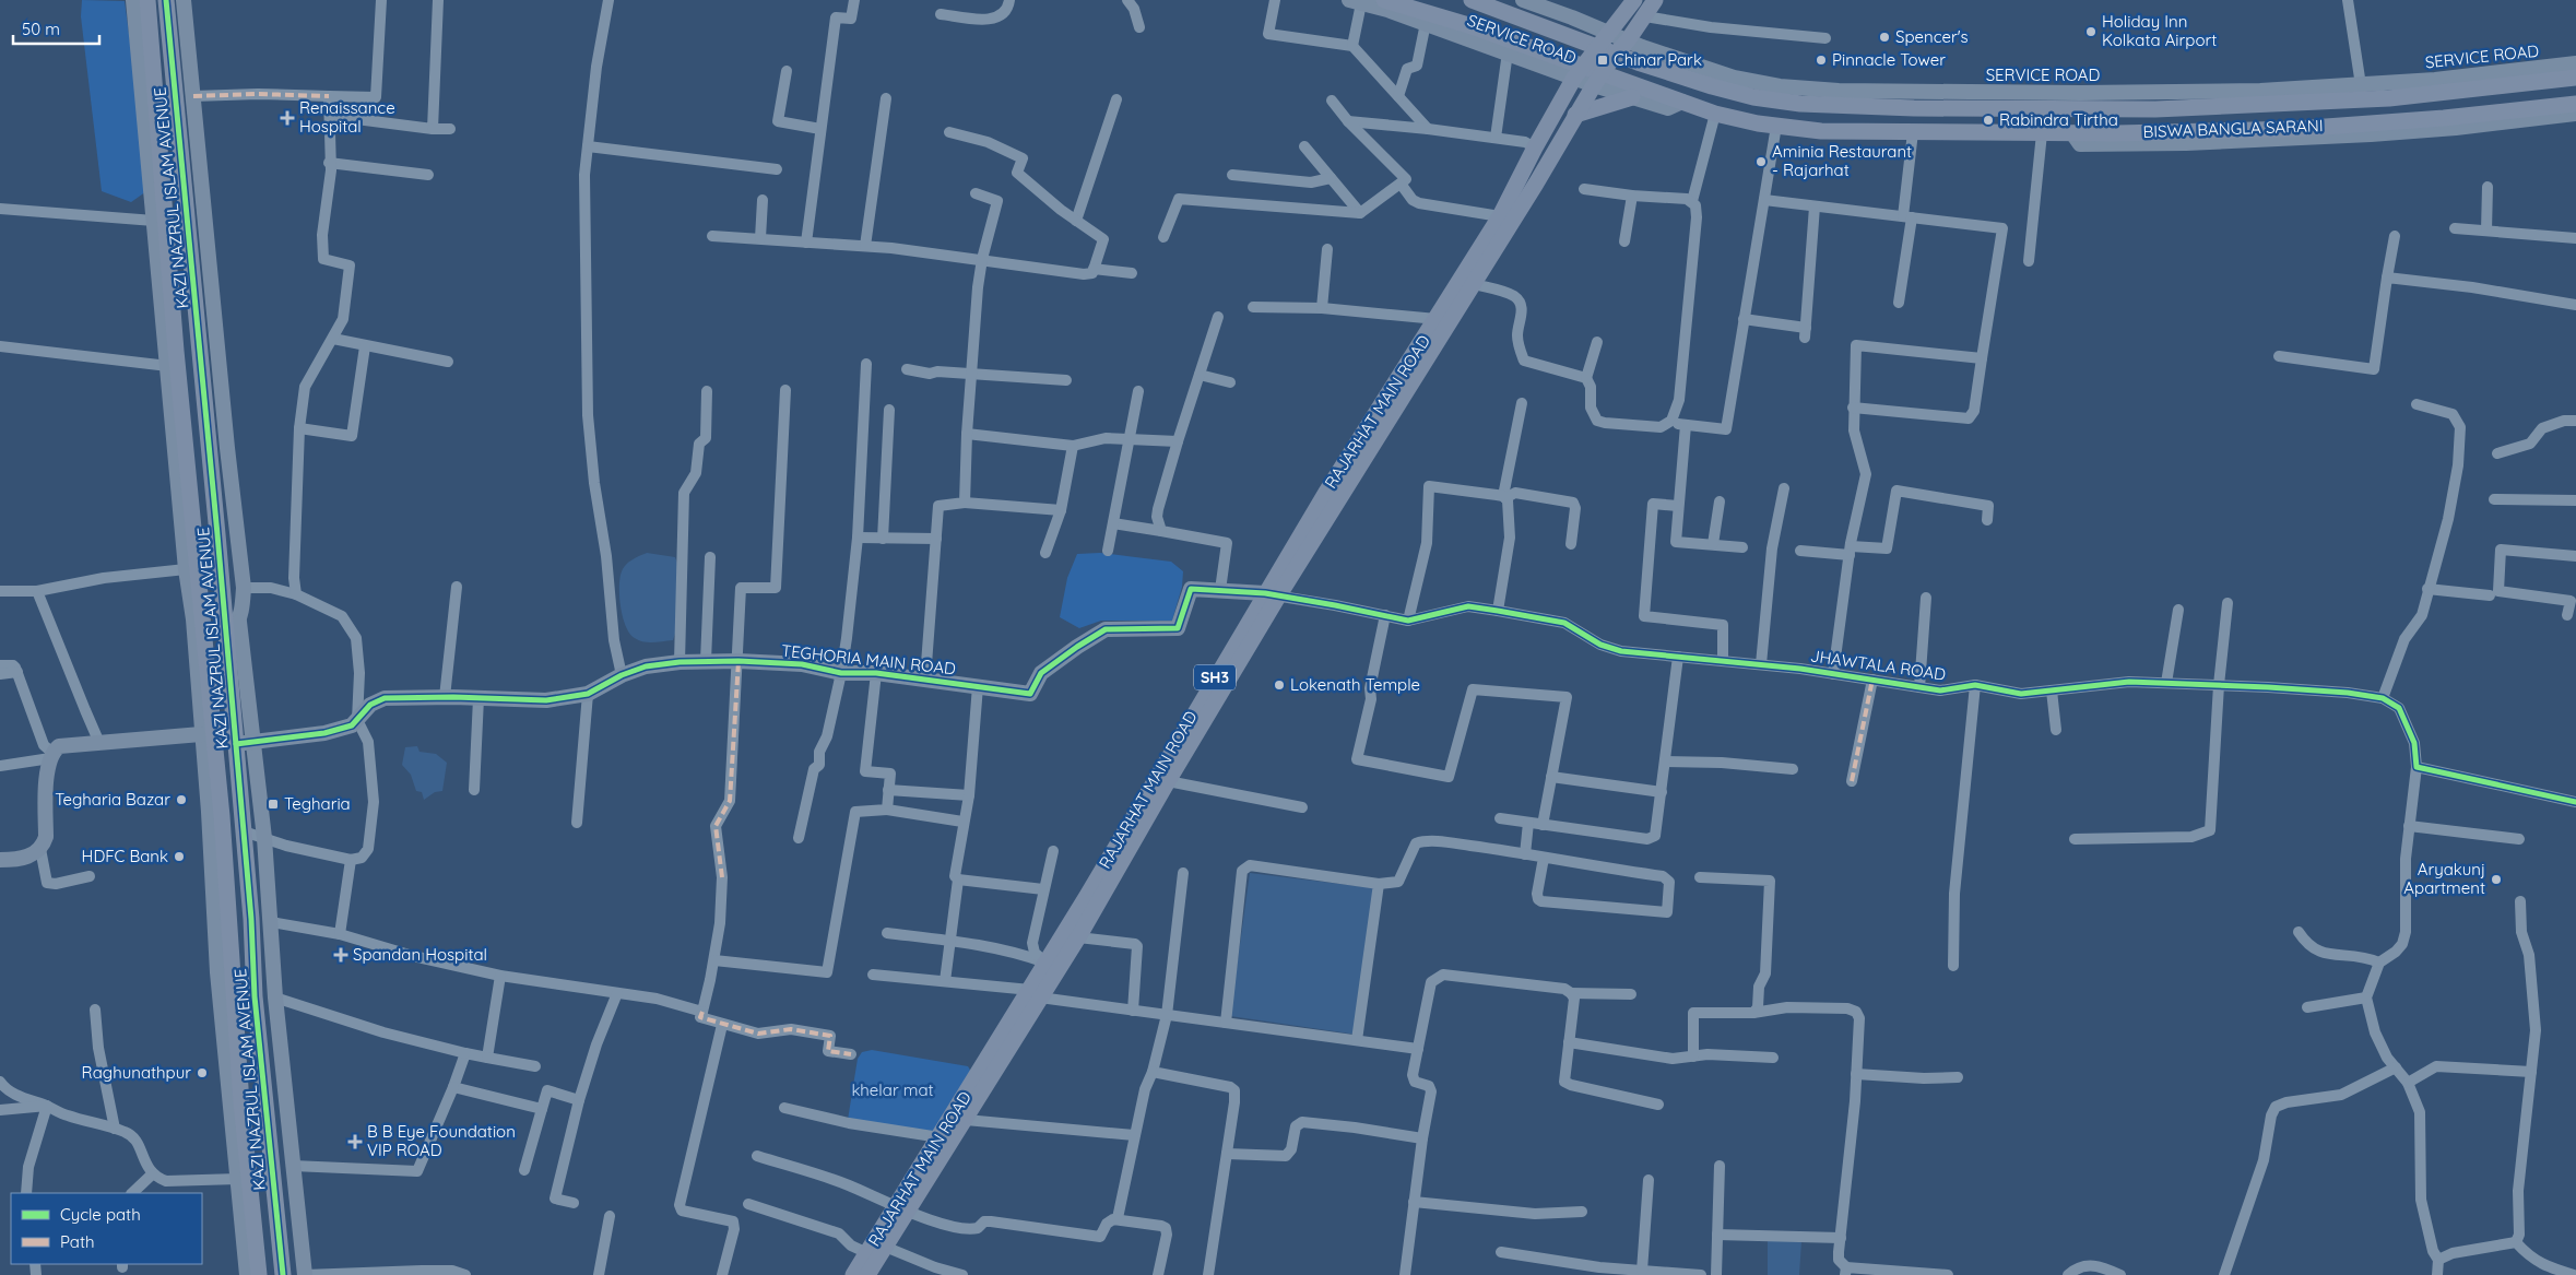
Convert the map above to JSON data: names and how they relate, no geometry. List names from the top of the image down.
{
  "streets": {
    "main road": [
      "BISWA BANGLA SARANI",
      "KAZI NAZRUL ISLAM AVENUE",
      "RAJARHAT MAIN ROAD",
      "SH3"
    ],
    "street": ["SERVICE ROAD", "TEGHORIA MAIN ROAD", "JHAWTALA ROAD"]
  },
  "crossings": [
    ["SERVICE ROAD", "RAJARHAT MAIN ROAD"],
    ["SERVICE ROAD", "SH3"],
    ["BISWA BANGLA SARANI", "RAJARHAT MAIN ROAD"],
    ["BISWA BANGLA SARANI", "SH3"],
    ["KAZI NAZRUL ISLAM AVENUE", "TEGHORIA MAIN ROAD"],
    ["RAJARHAT MAIN ROAD", "TEGHORIA MAIN ROAD"],
    ["RAJARHAT MAIN ROAD", "JHAWTALA ROAD"],
    ["RAJARHAT MAIN ROAD", "SH3"],
    ["TEGHORIA MAIN ROAD", "JHAWTALA ROAD"]
  ],
  "parks": ["khelar mat"],
  "places": {
    "other": [
      "Holiday Inn Kolkata Airport",
      "Spencer's",
      "Pinnacle Tower",
      "Rabindra Tirtha",
      "Aminia Restaurant - Rajarhat",
      "Lokenath Temple",
      "Tegharia Bazar",
      "HDFC Bank",
      "Aryakunj Apartment",
      "Raghunathpur"
    ],
    "transit": ["Chinar Park", "Tegharia"],
    "health": ["Renaissance Hospital", "Spandan Hospital", "B B Eye Foundation VIP ROAD"]
  },
  "legend": ["Cycle path", "Path"],
  "scale_bar": "50 m"
}
